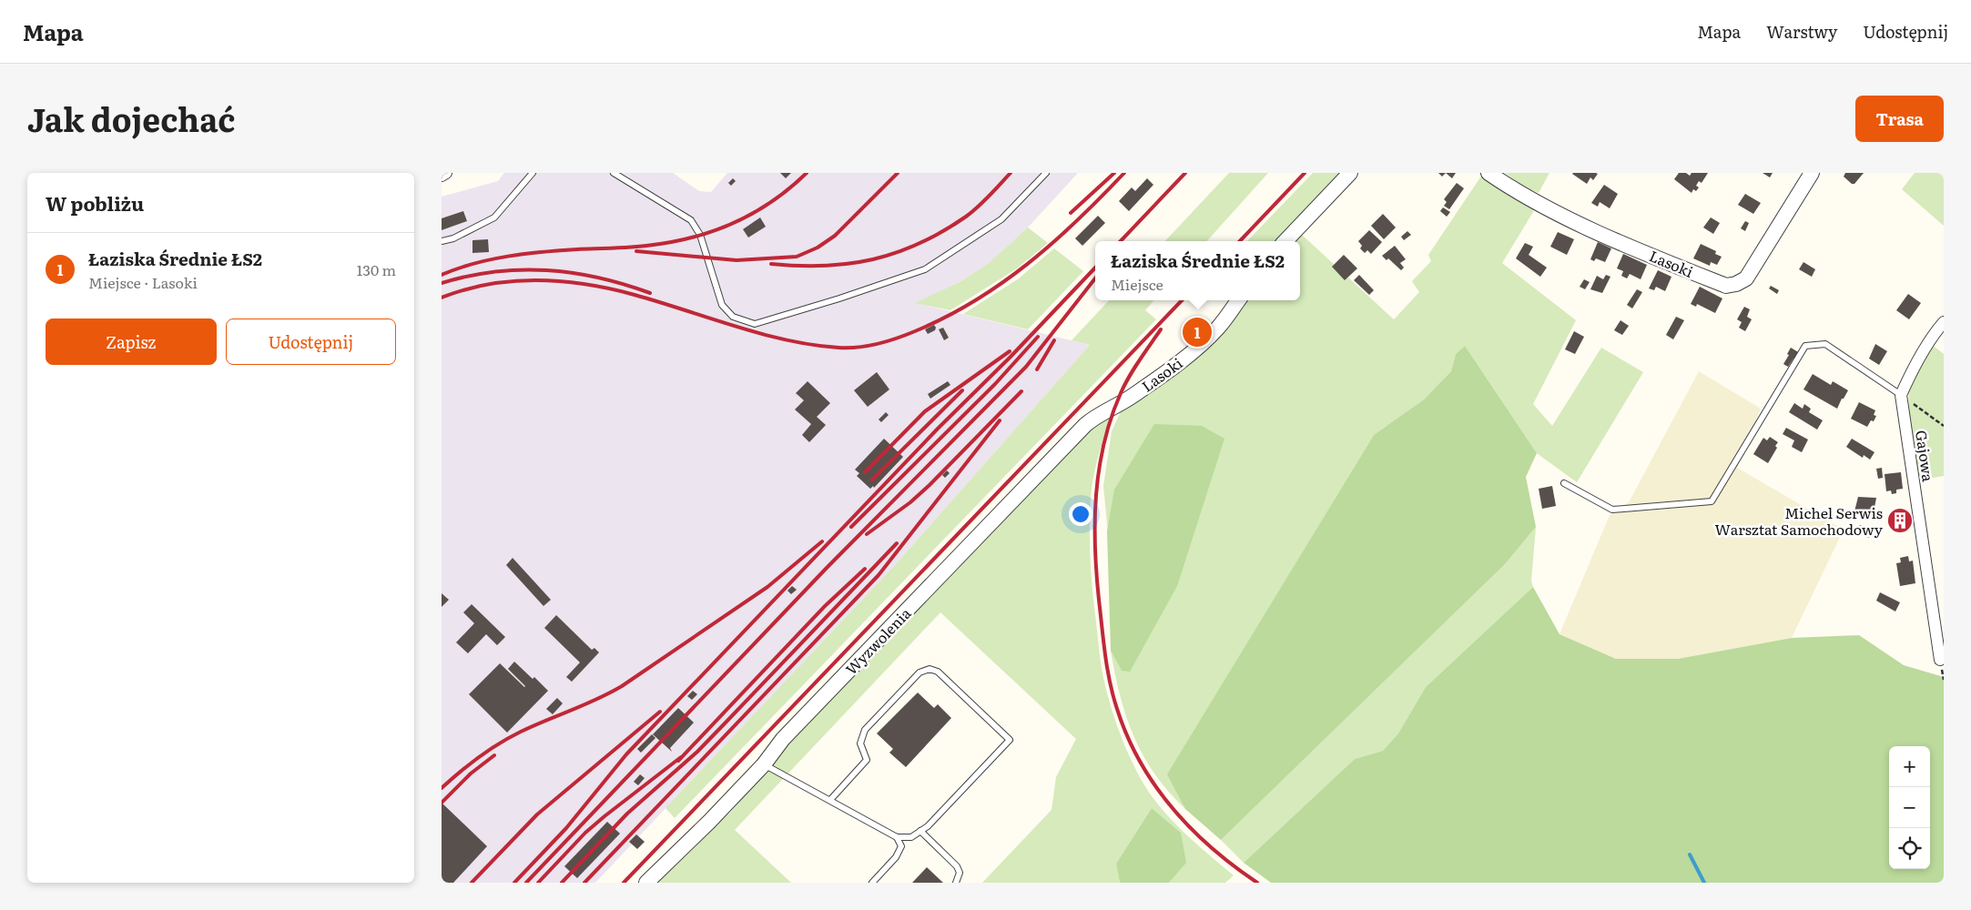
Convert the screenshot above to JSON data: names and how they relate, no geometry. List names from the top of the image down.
{
  "streets": {
    "street": ["Lasoki", "Gajowa", "Wyzwolenia"]
  },
  "crossings": [
    ["Lasoki", "Wyzwolenia"]
  ],
  "places": {
    "building": ["Michel Serwis Warsztat Samochodowy"]
  },
  "page": {
    "header": "Mapa",
    "nav": ["Mapa", "Warstwy", "Udostępnij"],
    "title": "Jak dojechać",
    "buttons": [
      "Trasa",
      ["Zapisz", "Udostępnij"]
    ],
    "heading": "W pobliżu",
    "list": [
      {
        "mark": "1",
        "name": "Łaziska Średnie ŁS2",
        "note": "Miejsce · Lasoki",
        "value": "130 m"
      }
    ],
    "popup": ["Łaziska Średnie ŁS2", "Miejsce"],
    "pins": "1",
    "map_buttons": ["+", "−"]
  }
}
